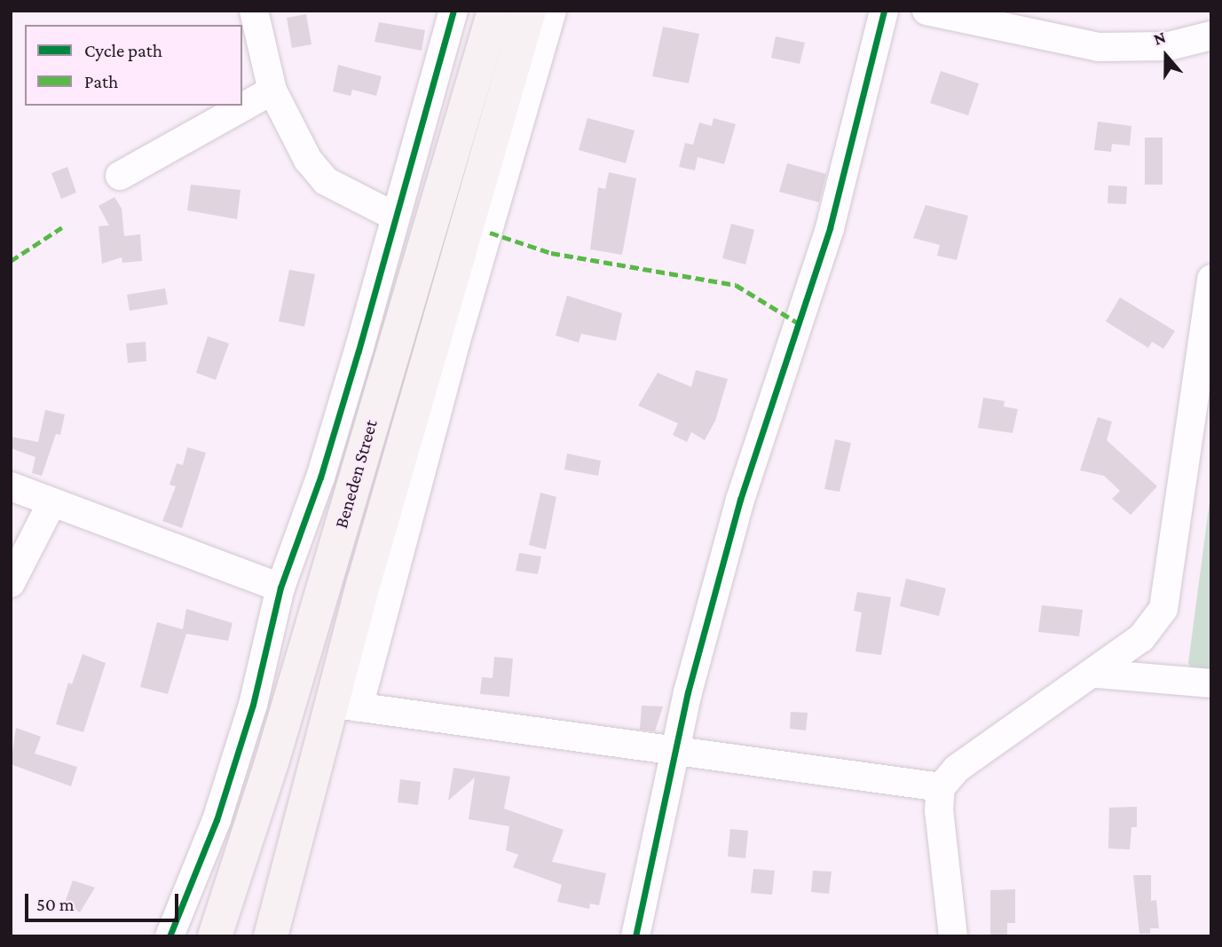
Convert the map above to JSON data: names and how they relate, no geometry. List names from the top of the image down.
{
  "streets": {
    "main road": ["Beneden Street"]
  },
  "legend": ["Cycle path", "Path"],
  "scale_bar": "50 m",
  "north": "top"
}
